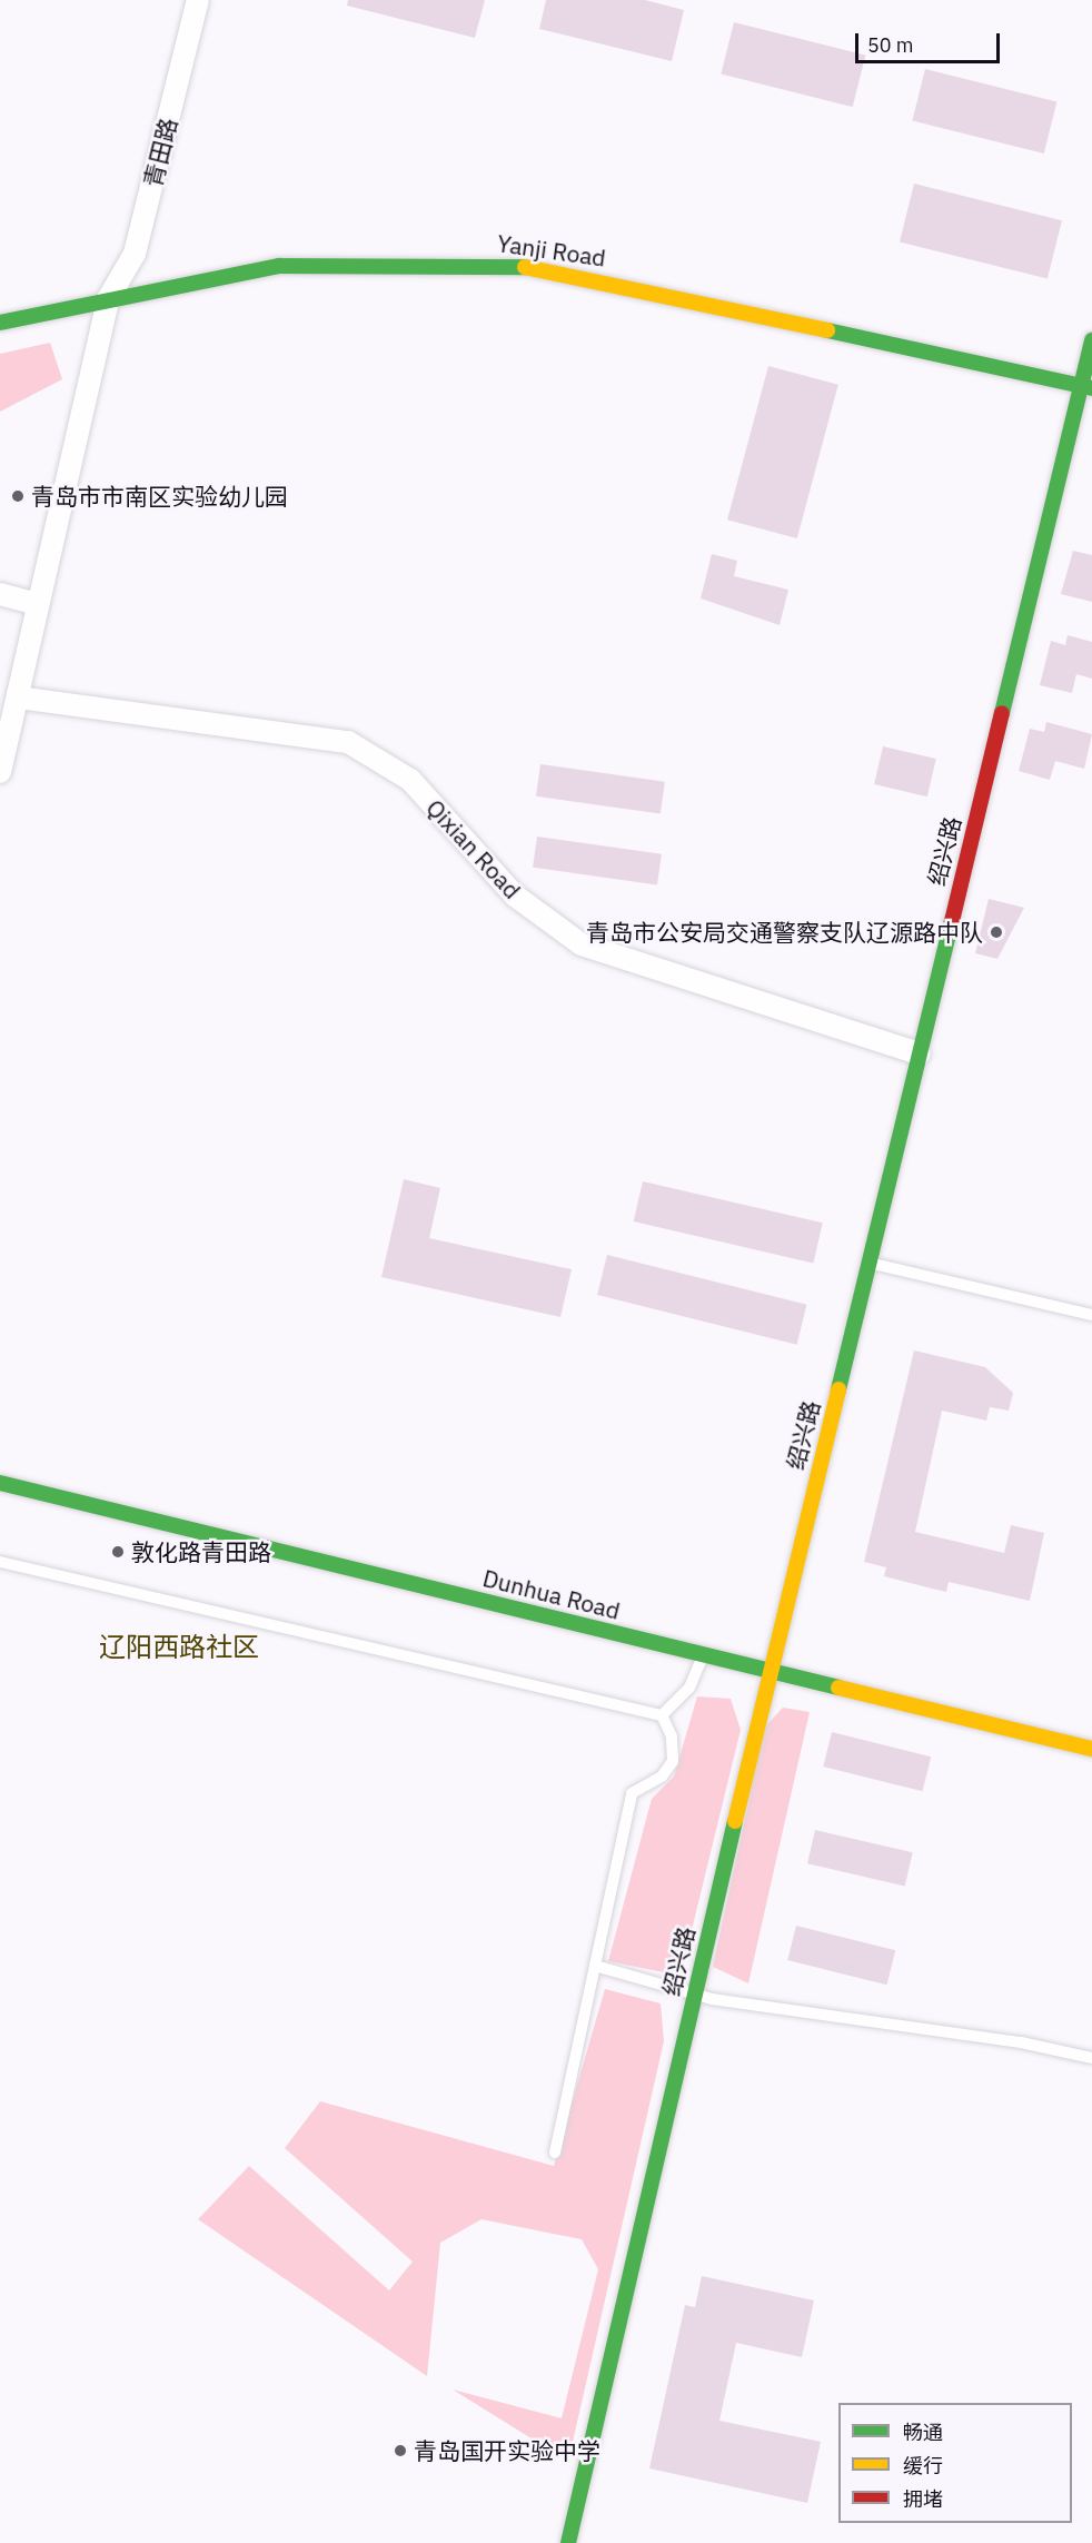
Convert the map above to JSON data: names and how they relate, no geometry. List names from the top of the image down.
{
  "streets": {
    "street": [
      "青田路",
      "Yanji Road",
      "Qixian Road",
      "绍兴路",
      "Dunhua Road"
    ]
  },
  "crossings": [
    ["青田路", "Yanji Road"],
    ["青田路", "Qixian Road"],
    ["Yanji Road", "绍兴路"],
    ["Qixian Road", "绍兴路"],
    ["绍兴路", "Dunhua Road"]
  ],
  "districts": ["辽阳西路社区"],
  "places": [
    "青岛市市南区实验幼儿园",
    "青岛市公安局交通警察支队辽源路中队",
    "敦化路青田路",
    "青岛国开实验中学"
  ],
  "legend": ["畅通", "缓行", "拥堵"],
  "scale_bar": "50 m"
}
